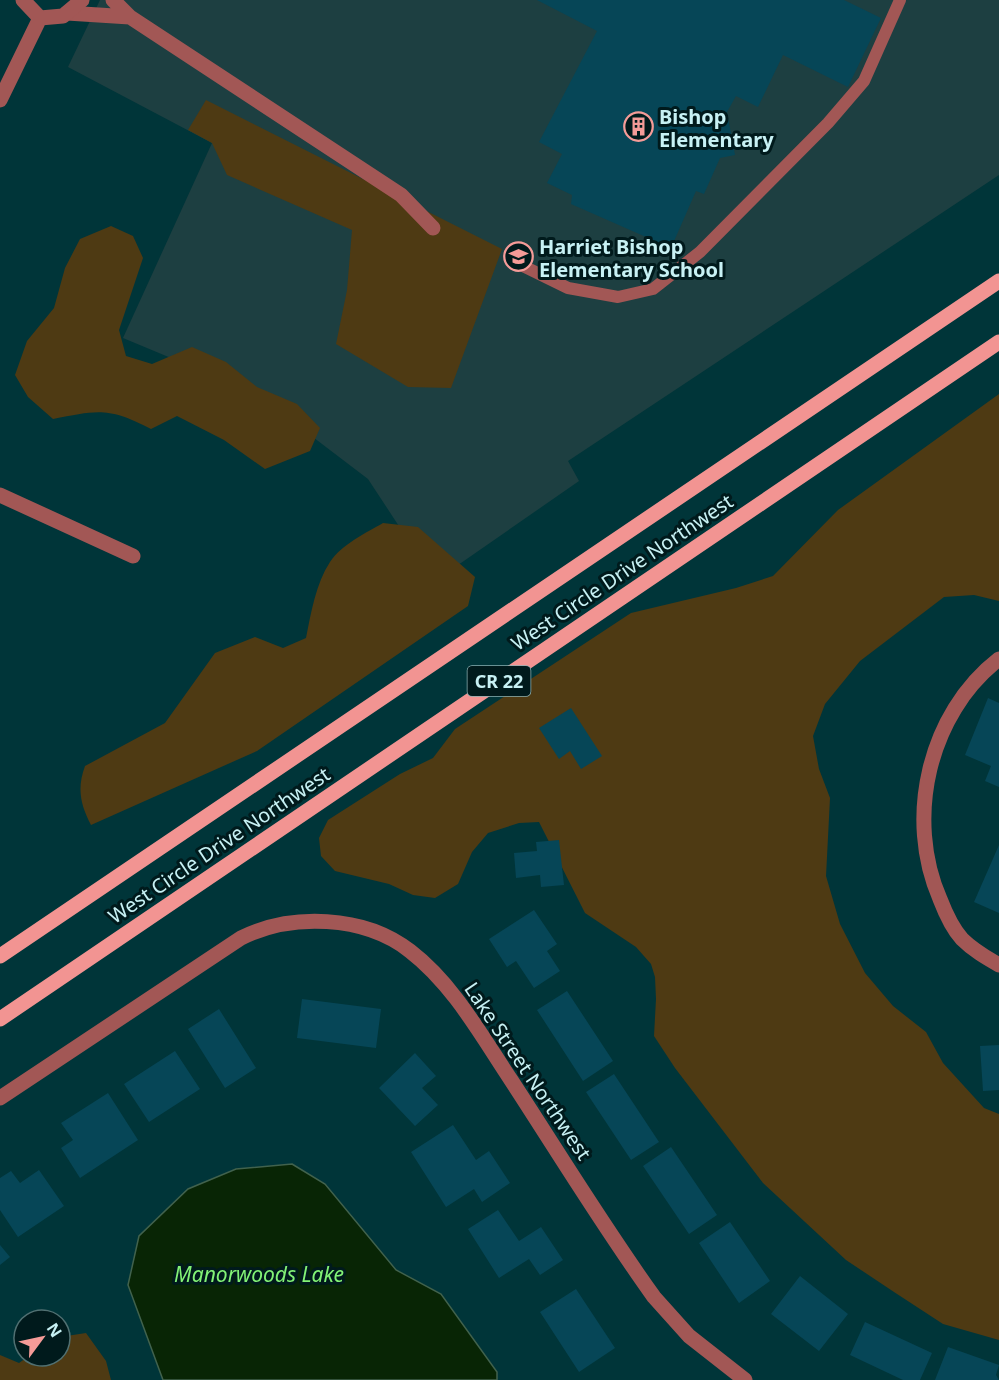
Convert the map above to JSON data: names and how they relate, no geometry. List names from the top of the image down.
{
  "streets": {
    "main road": ["West Circle Drive Northwest", "CR 22"],
    "street": ["Lake Street Northwest"]
  },
  "water": ["Manorwoods Lake"],
  "places": {
    "building": ["Bishop Elementary"],
    "school or university": ["Harriet Bishop Elementary School"]
  },
  "north": "top right"
}
